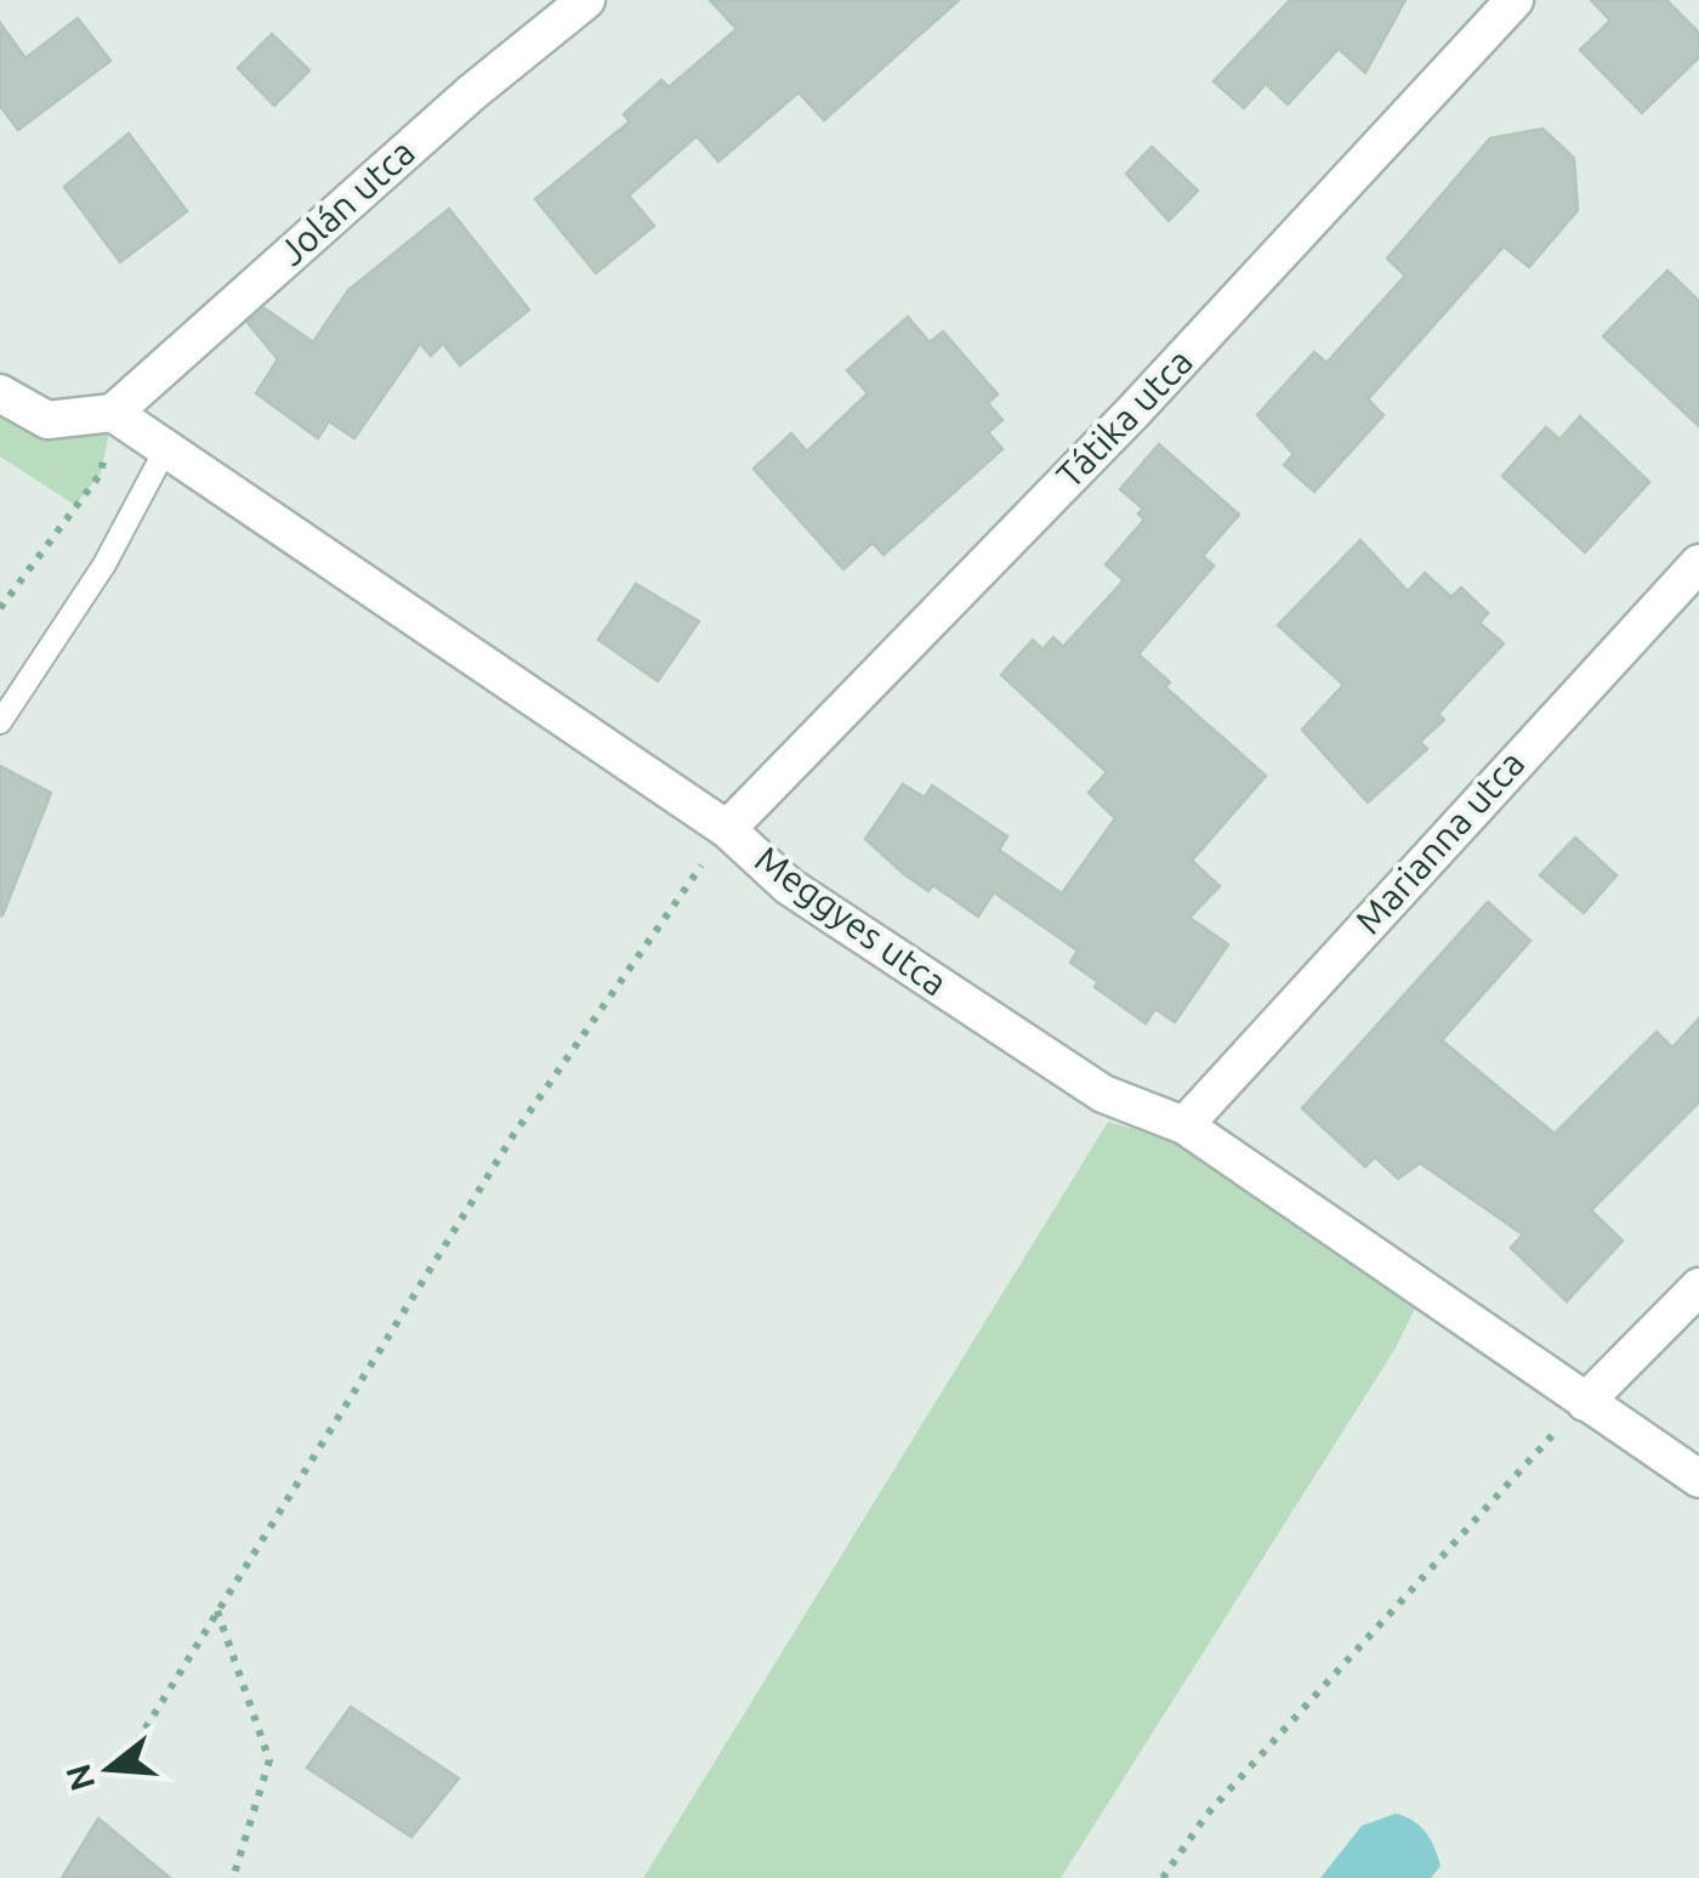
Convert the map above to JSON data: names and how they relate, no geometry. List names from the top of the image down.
{
  "streets": {
    "street": [
      "Jolán utca",
      "Tátika utca",
      "Marianna utca",
      "Meggyes utca"
    ]
  },
  "crossings": [
    ["Jolán utca", "Meggyes utca"],
    ["Tátika utca", "Meggyes utca"],
    ["Marianna utca", "Meggyes utca"]
  ],
  "north": "left"
}
